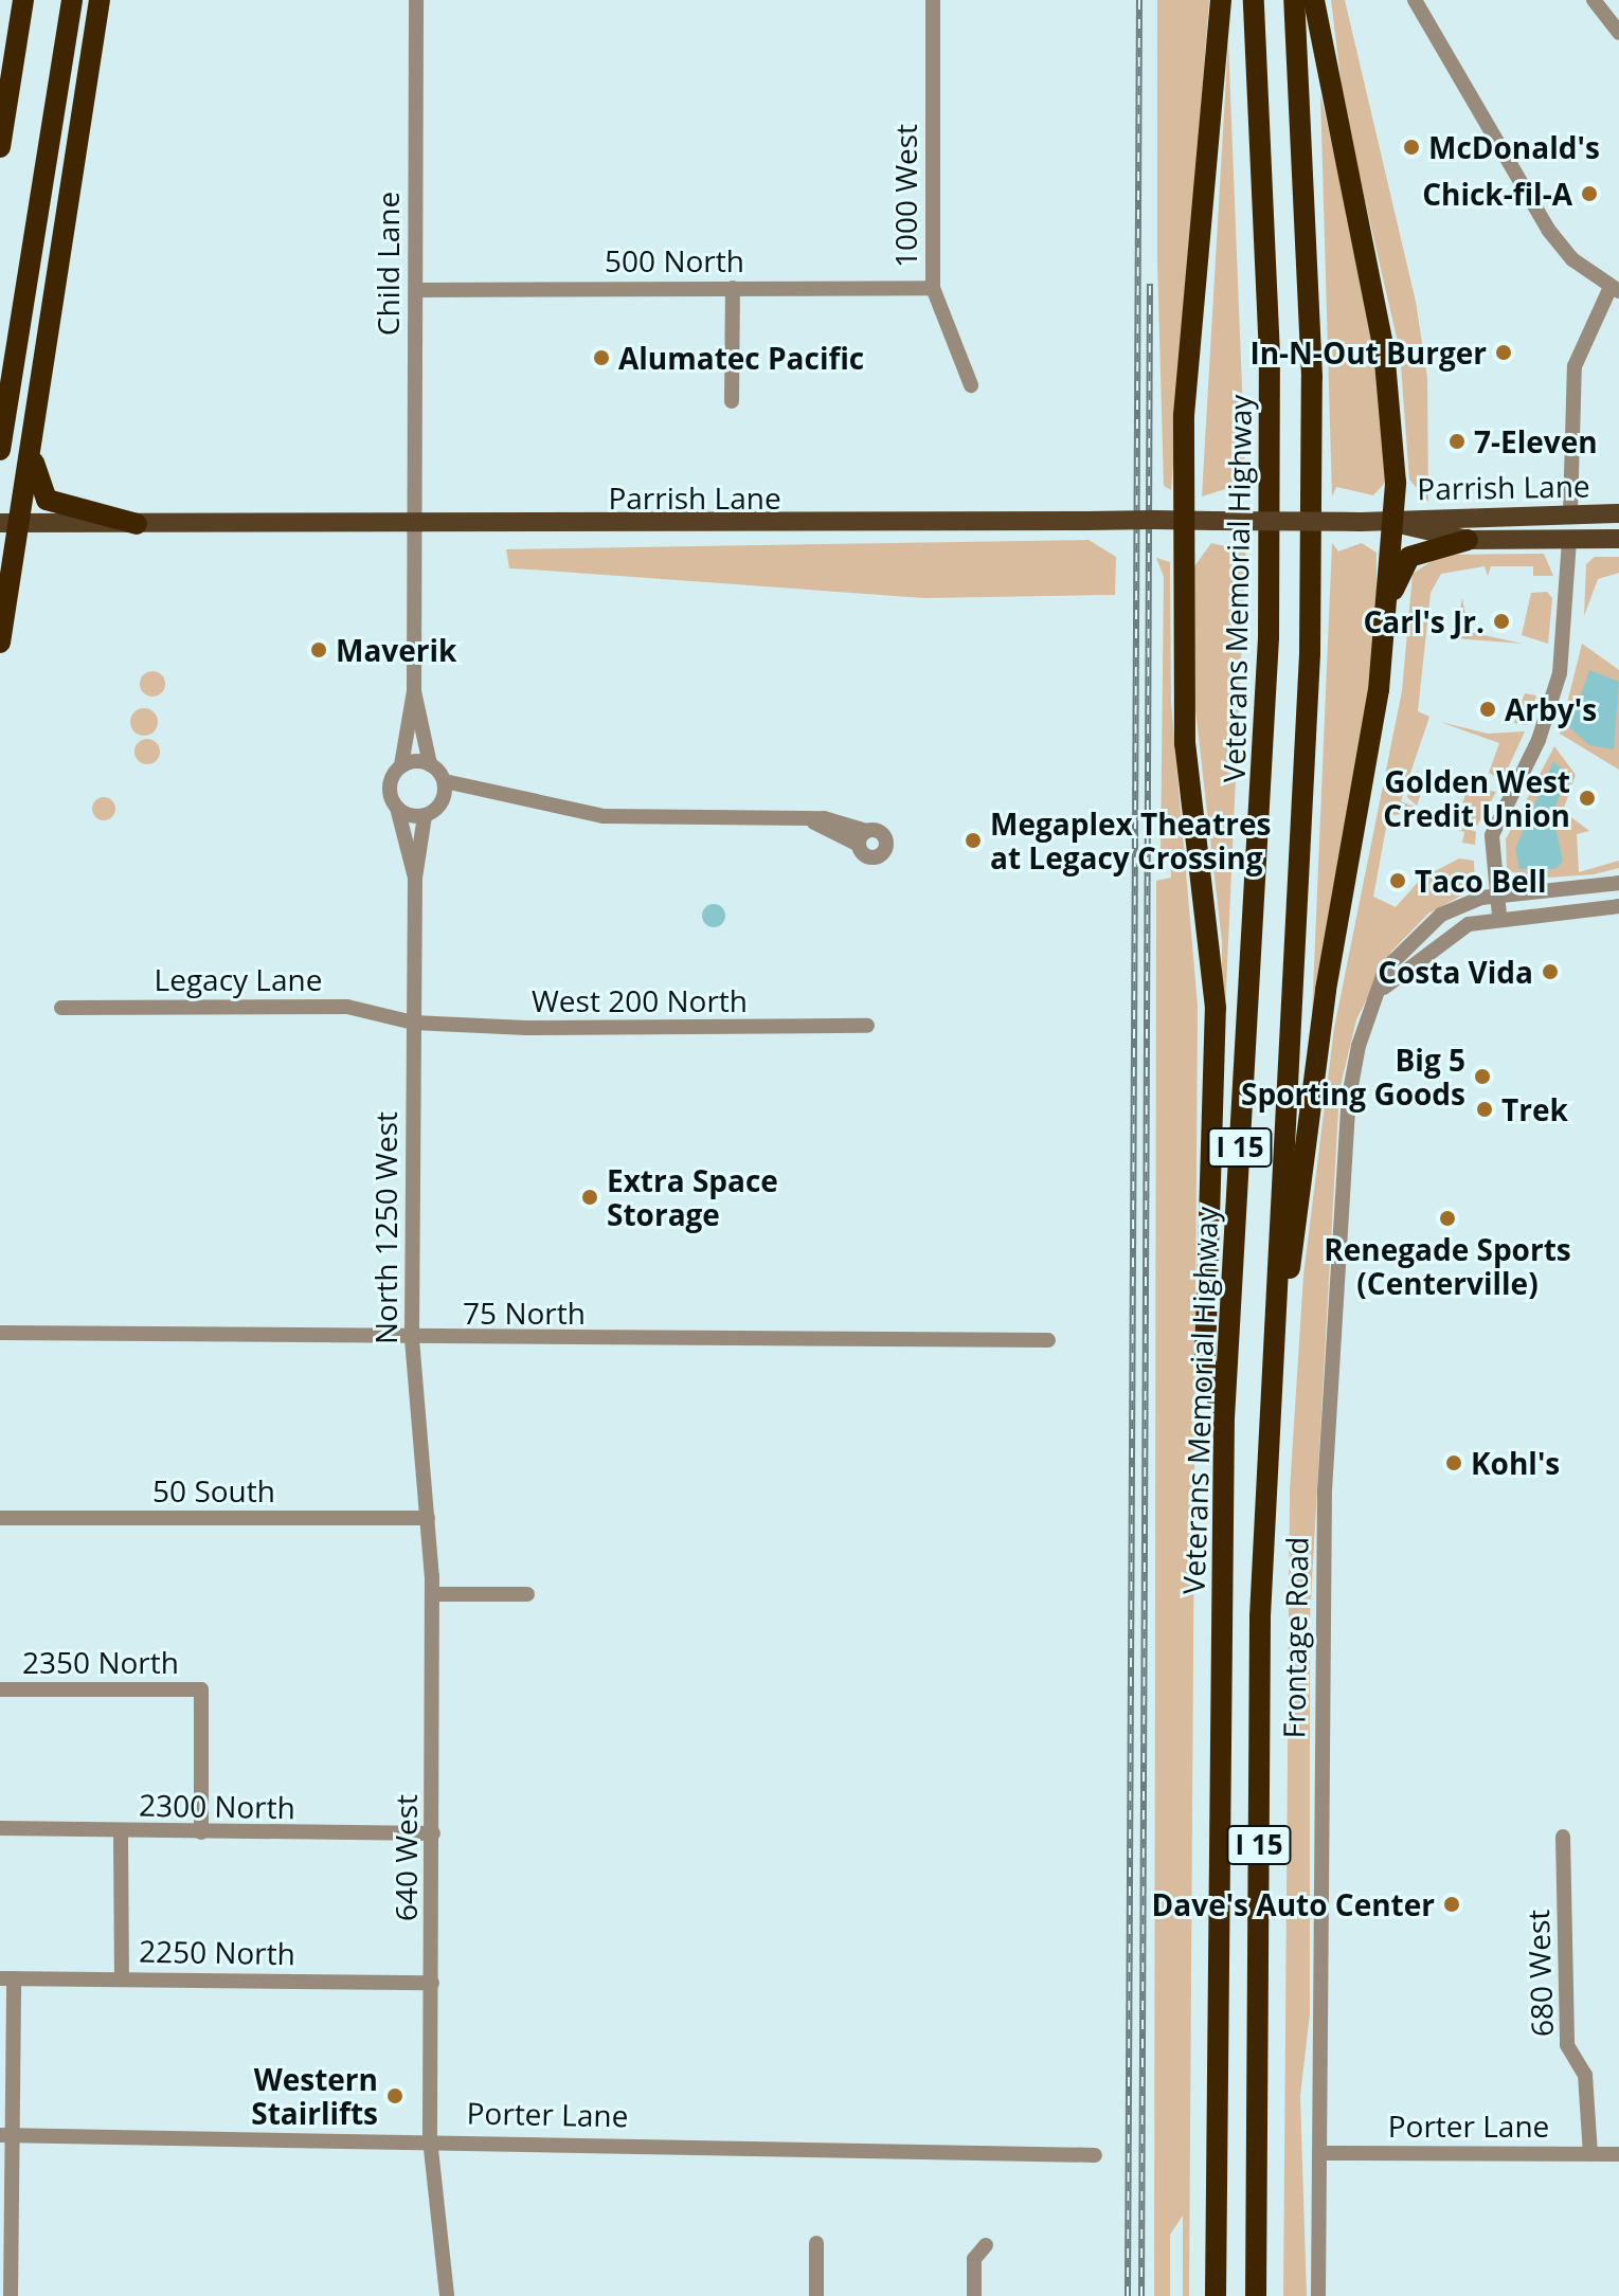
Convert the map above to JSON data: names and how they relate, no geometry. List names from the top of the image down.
{
  "streets": {
    "highway": ["Veterans Memorial Highway", "I 15"],
    "main road": ["Parrish Lane"],
    "street": [
      "1000 West",
      "500 North",
      "Child Lane",
      "Legacy Lane",
      "West 200 North",
      "North 1250 West",
      "75 North",
      "50 South",
      "Frontage Road",
      "2350 North",
      "2300 North",
      "640 West",
      "2250 North",
      "680 West",
      "Porter Lane"
    ]
  },
  "crossings": [
    ["1000 West", "500 North"],
    ["500 North", "Child Lane"],
    ["Child Lane", "Parrish Lane"],
    ["Legacy Lane", "West 200 North"],
    ["Legacy Lane", "North 1250 West"],
    ["West 200 North", "North 1250 West"],
    ["North 1250 West", "75 North"],
    ["North 1250 West", "50 South"],
    ["North 1250 West", "640 West"],
    ["Frontage Road", "Porter Lane"],
    ["2350 North", "2300 North"],
    ["2300 North", "640 West"],
    ["640 West", "2250 North"],
    ["640 West", "Porter Lane"],
    ["680 West", "Porter Lane"]
  ],
  "places": [
    "McDonald's",
    "Chick-fil-A",
    "In-N-Out Burger",
    "Alumatec Pacific",
    "7-Eleven",
    "Carl's Jr.",
    "Maverik",
    "Arby's",
    "Golden West Credit Union",
    "Megaplex Theatres at Legacy Crossing",
    "Taco Bell",
    "Costa Vida",
    "Big 5 Sporting Goods",
    "Trek",
    "Extra Space Storage",
    "Renegade Sports (Centerville)",
    "Kohl's",
    "Dave's Auto Center",
    "Western Stairlifts"
  ]
}
